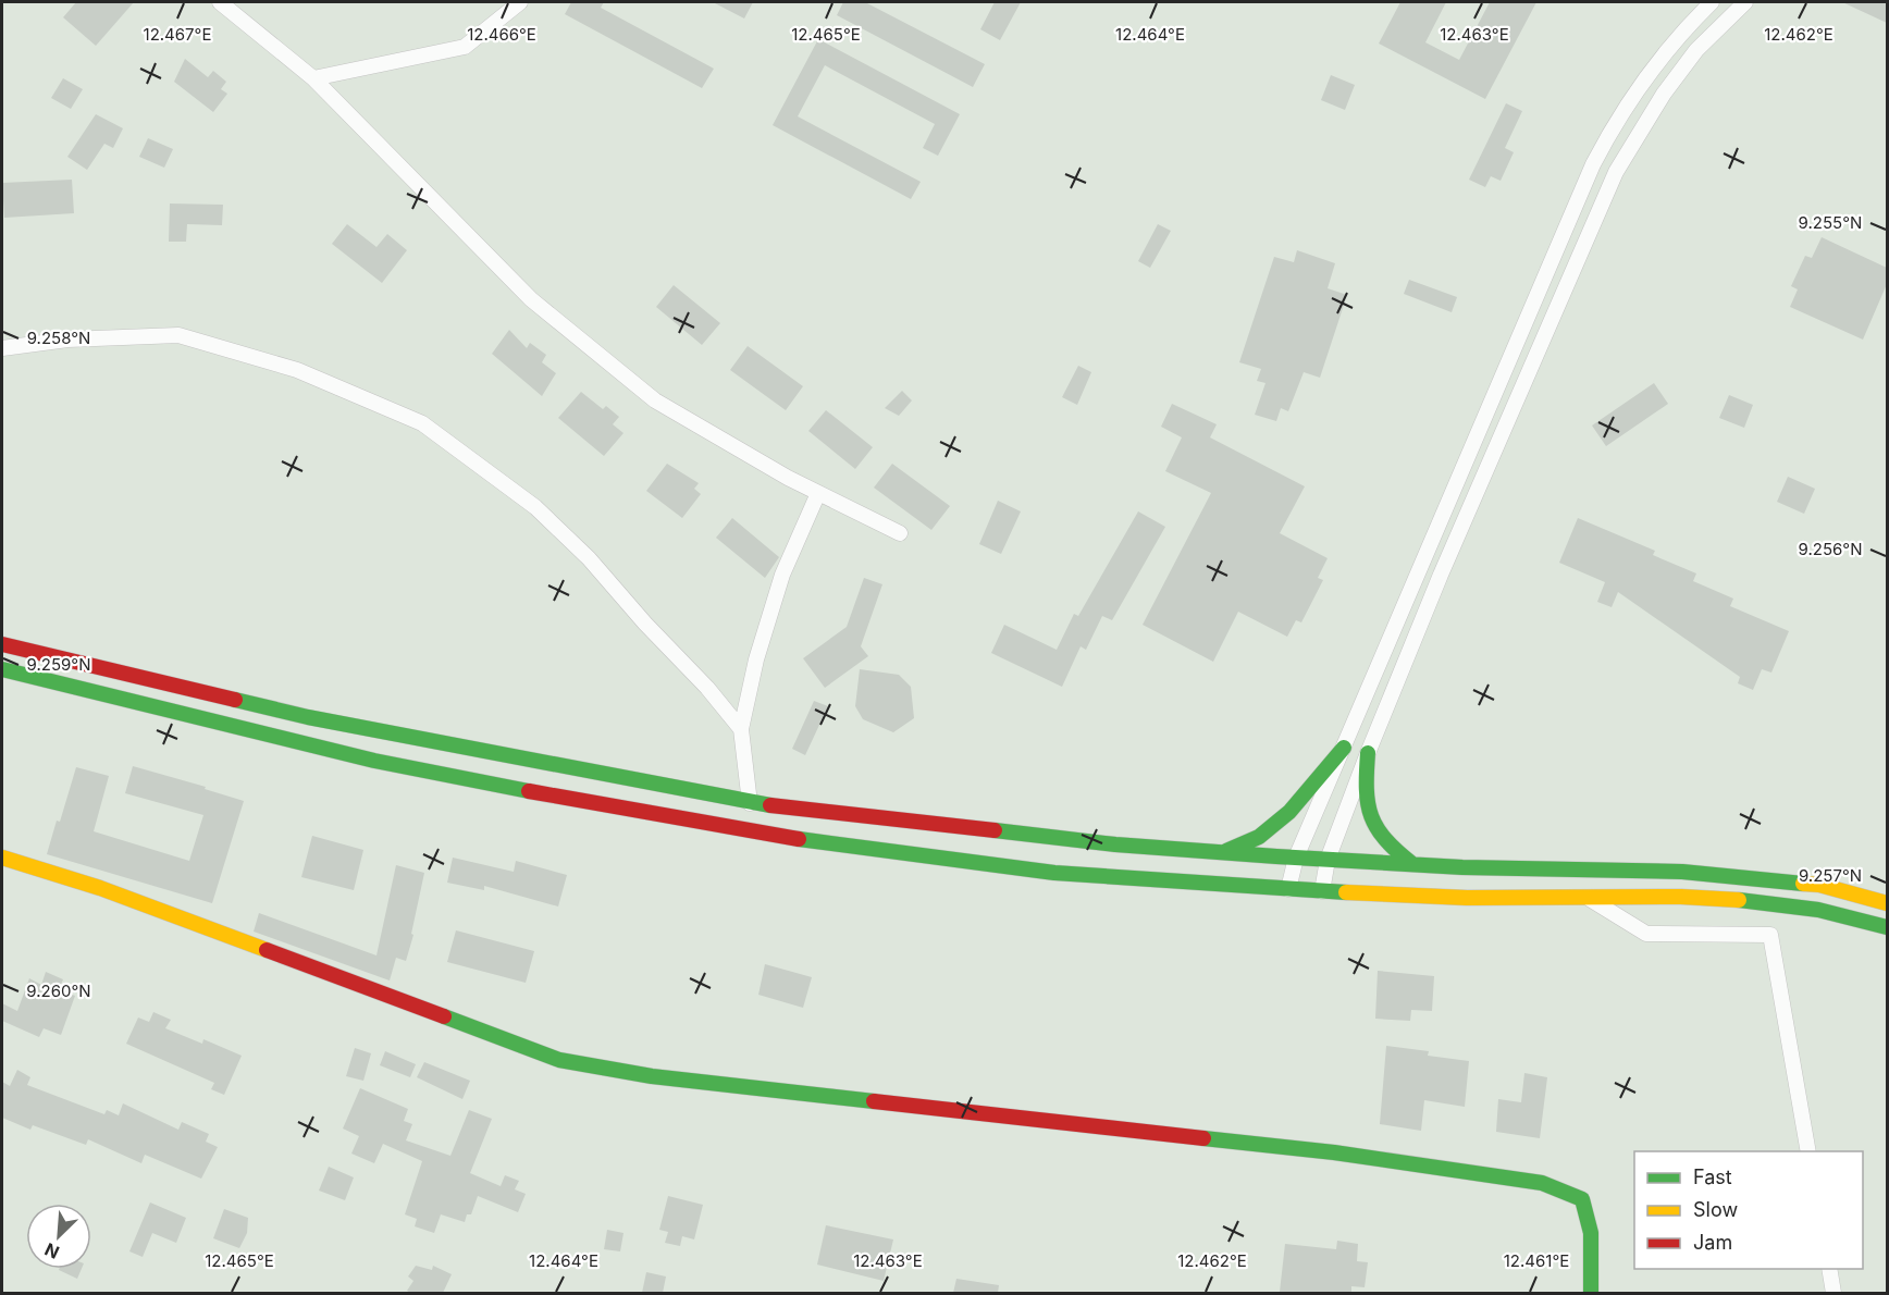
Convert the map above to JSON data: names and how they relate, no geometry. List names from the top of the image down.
{
  "legend": ["Fast", "Slow", "Jam"],
  "north": "bottom left",
  "coordinates": [
    "12.467°E",
    "12.466°E",
    "12.465°E",
    "12.464°E",
    "12.463°E",
    "12.462°E",
    "9.255°N",
    "9.258°N",
    "9.256°N",
    "9.259°N",
    "9.257°N",
    "9.260°N",
    "12.461°E"
  ]
}
